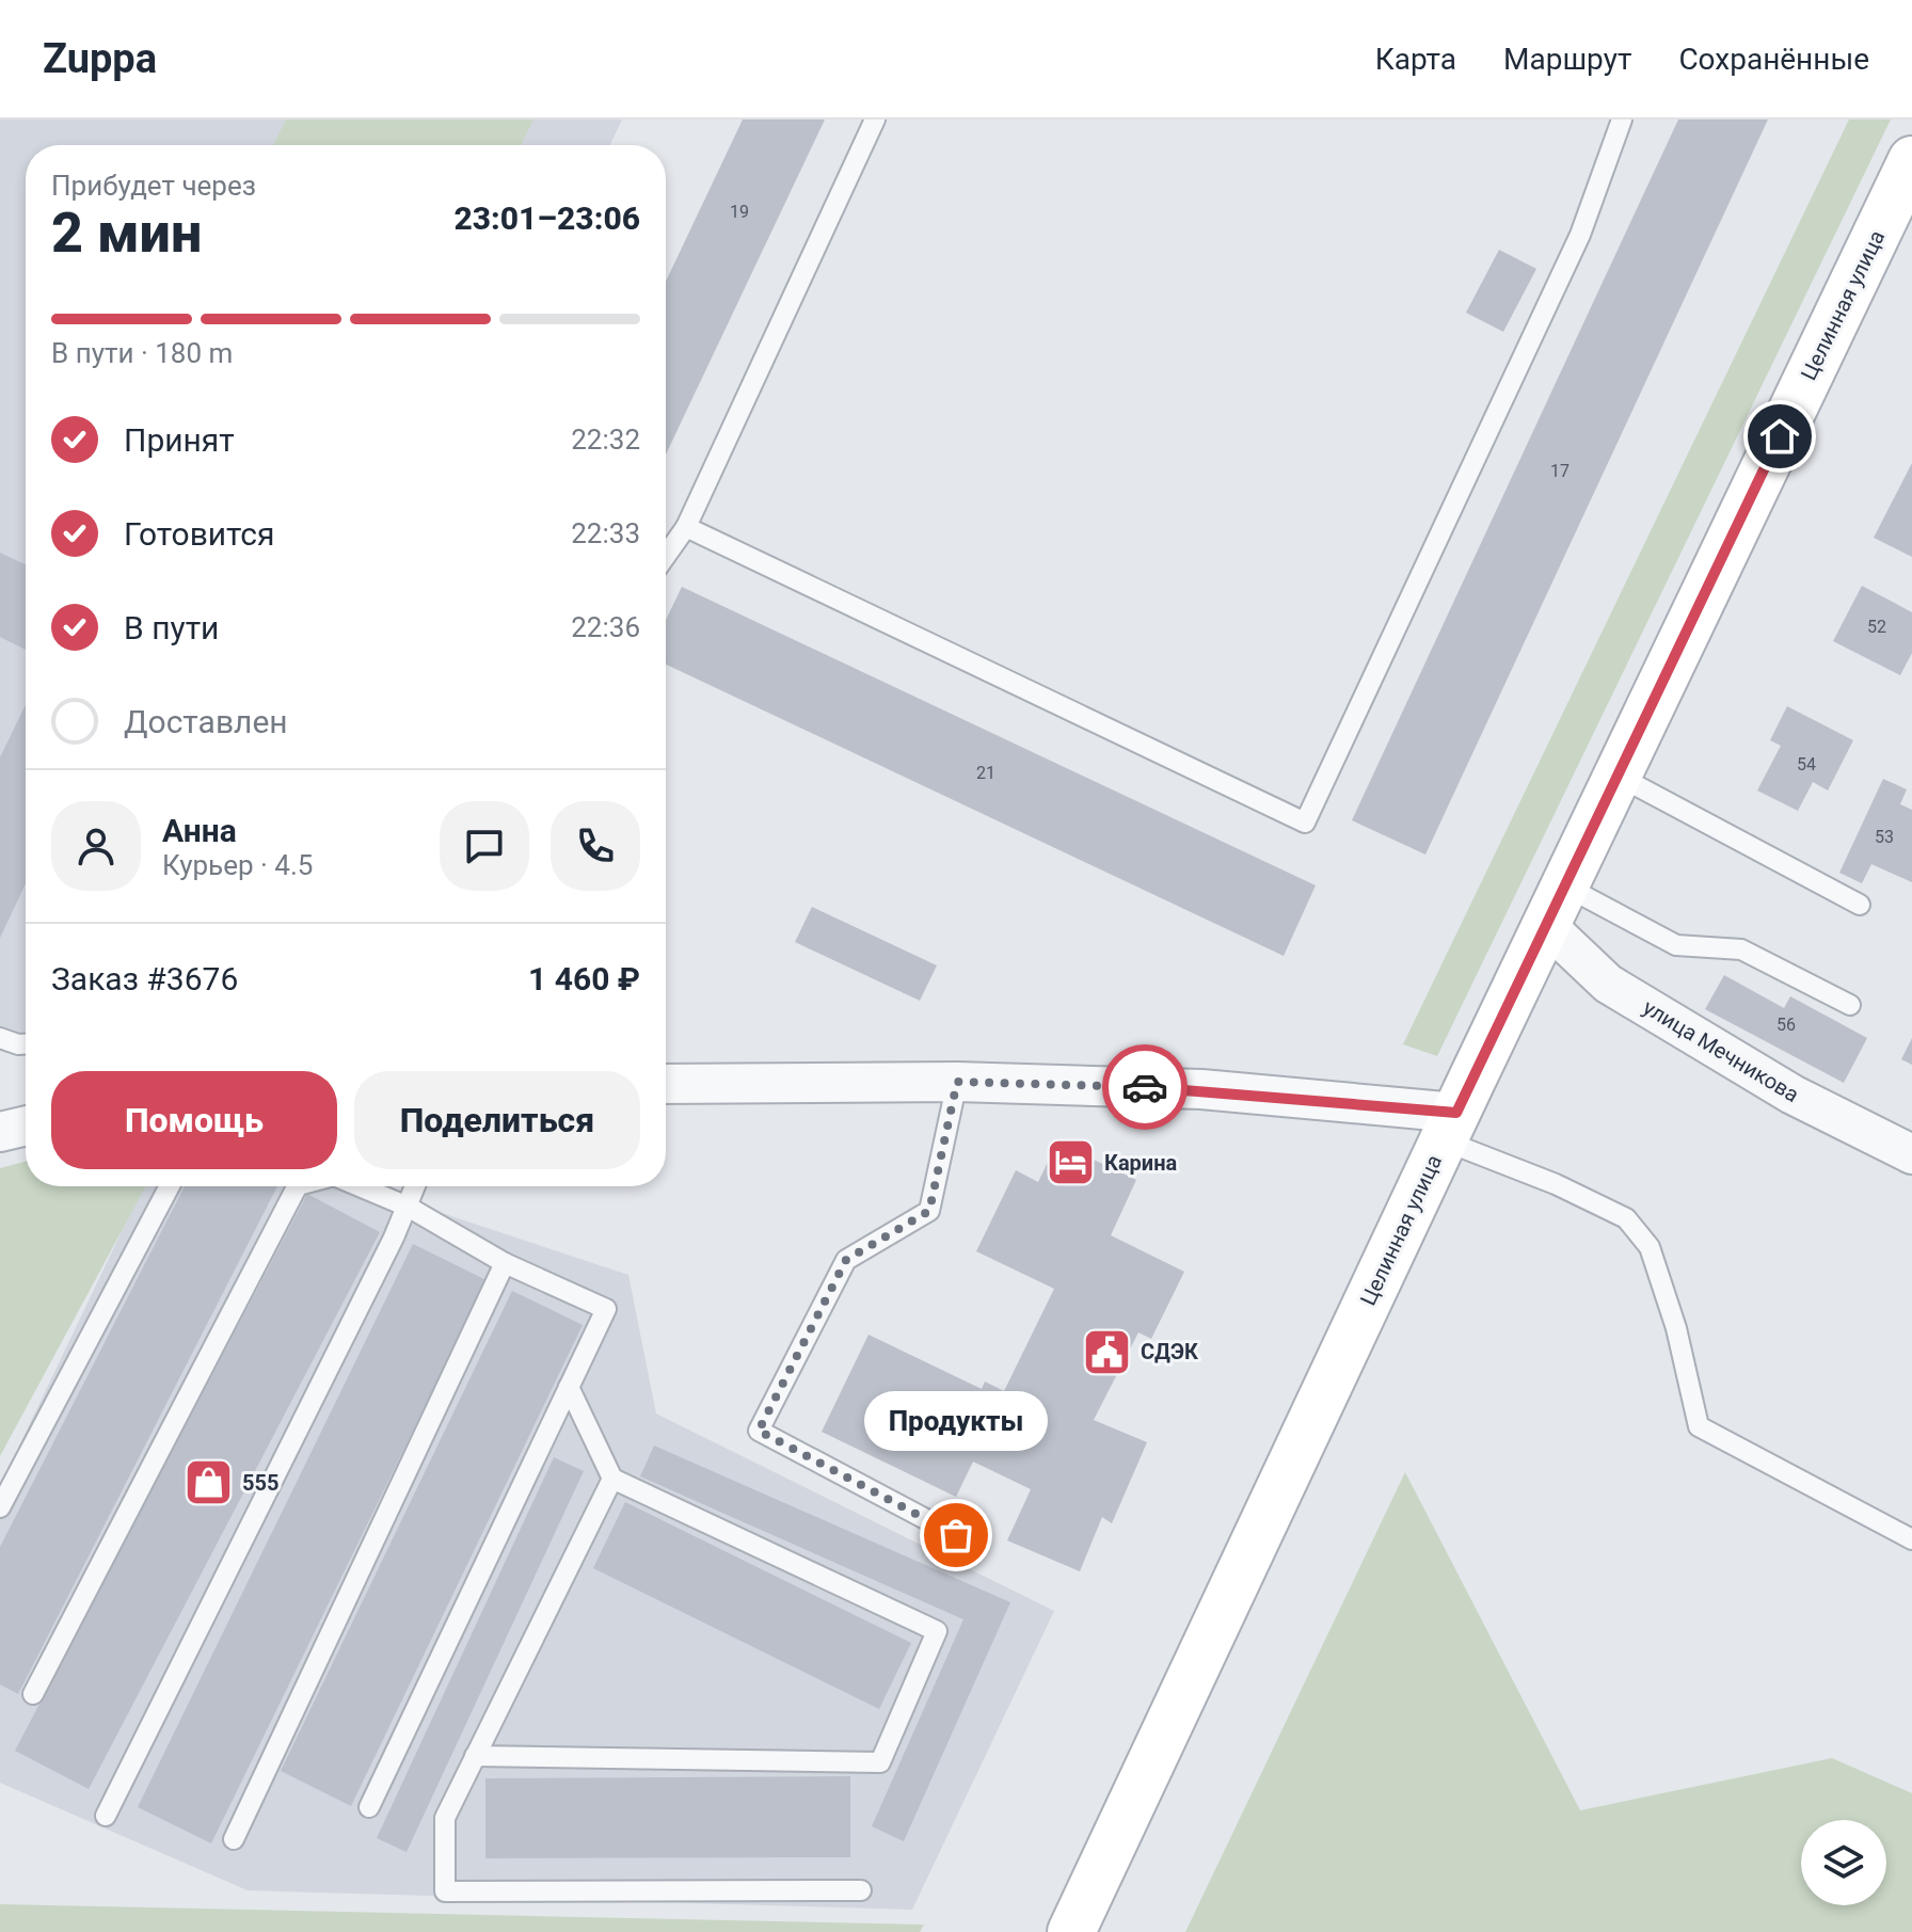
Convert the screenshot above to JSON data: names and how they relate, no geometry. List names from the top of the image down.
{
  "streets": {
    "main road": ["Целинная улица"],
    "street": ["улица Мечникова"]
  },
  "crossings": [
    ["Целинная улица", "улица Мечникова"]
  ],
  "places": {
    "hotel": ["Карина"],
    "public building": ["СДЭК"],
    "shop": ["555"],
    "other": ["Продукты"]
  },
  "house_numbers": [
    "19",
    "17",
    "52",
    "54",
    "21",
    "53",
    "56"
  ],
  "page": {
    "header": "Zuppa",
    "nav": ["Карта", "Маршрут", "Сохранённые"],
    "heading": ["2 мин", "Прибудет через", "23:01–23:06"],
    "panel": [
      "Анна",
      "Курьер · 4.5",
      "Заказ #3676",
      "1 460 ₽"
    ],
    "bar": "В пути · 180 m",
    "list": [
      ["Принят", "22:32"],
      ["Готовится", "22:33"],
      ["В пути", "22:36"],
      "Доставлен"
    ],
    "buttons": ["Помощь", "Поделиться"],
    "bubble": "Продукты"
  }
}
